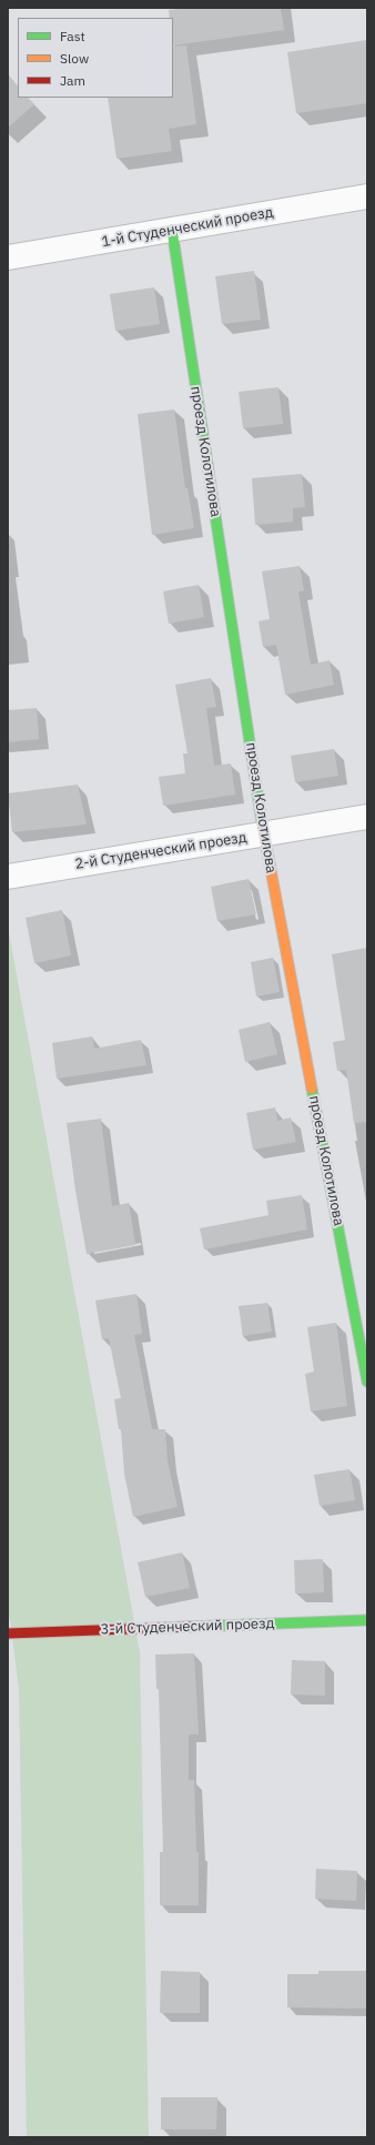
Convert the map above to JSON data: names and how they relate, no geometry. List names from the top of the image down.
{
  "streets": {
    "street": [
      "1-й Студенческий проезд",
      "проезд Колотилова",
      "2-й Студенческий проезд",
      "3-й Студенческий проезд"
    ]
  },
  "crossings": [
    ["1-й Студенческий проезд", "проезд Колотилова"],
    ["проезд Колотилова", "2-й Студенческий проезд"]
  ],
  "legend": ["Fast", "Slow", "Jam"]
}
